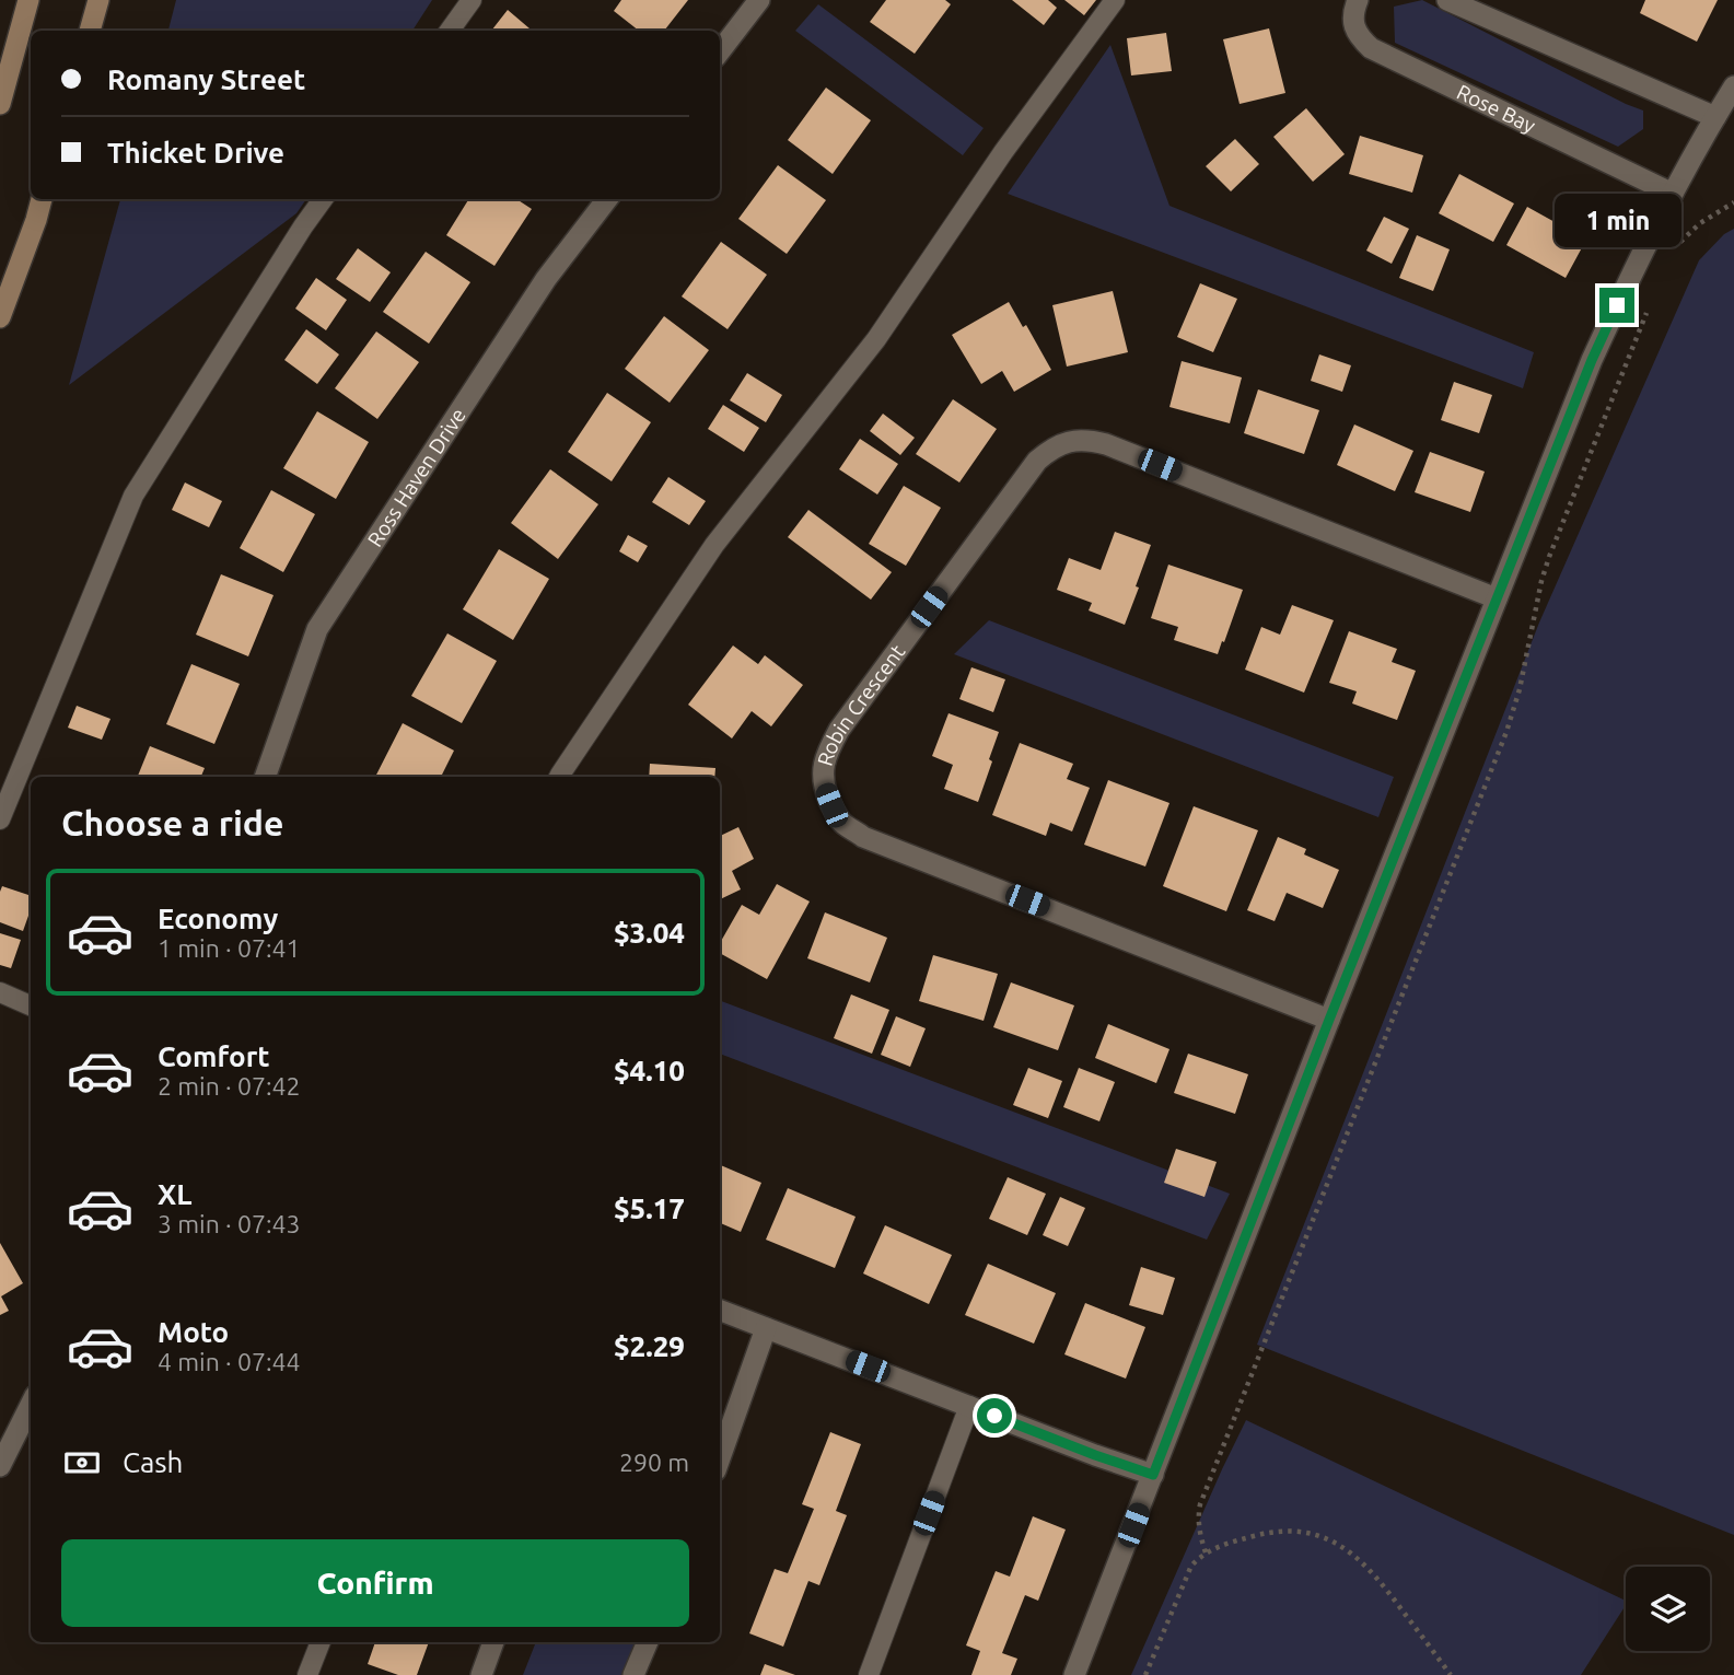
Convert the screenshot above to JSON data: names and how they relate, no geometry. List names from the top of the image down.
{
  "streets": {
    "street": ["Rose Bay", "Ross Haven Drive", "Robin Crescent"]
  },
  "page": {
    "banner": ["Romany Street", "Thicket Drive"],
    "bubble": "1 min",
    "heading": "Choose a ride",
    "list": [
      {
        "name": "Economy",
        "note": "1 min · 07:41",
        "value": "$3.04"
      },
      {
        "name": "Comfort",
        "note": "2 min · 07:42",
        "value": "$4.10"
      },
      {
        "name": "XL",
        "note": "3 min · 07:43",
        "value": "$5.17"
      },
      {
        "name": "Moto",
        "note": "4 min · 07:44",
        "value": "$2.29"
      }
    ],
    "pay": ["Cash", "290 m"],
    "buttons": "Confirm"
  }
}
